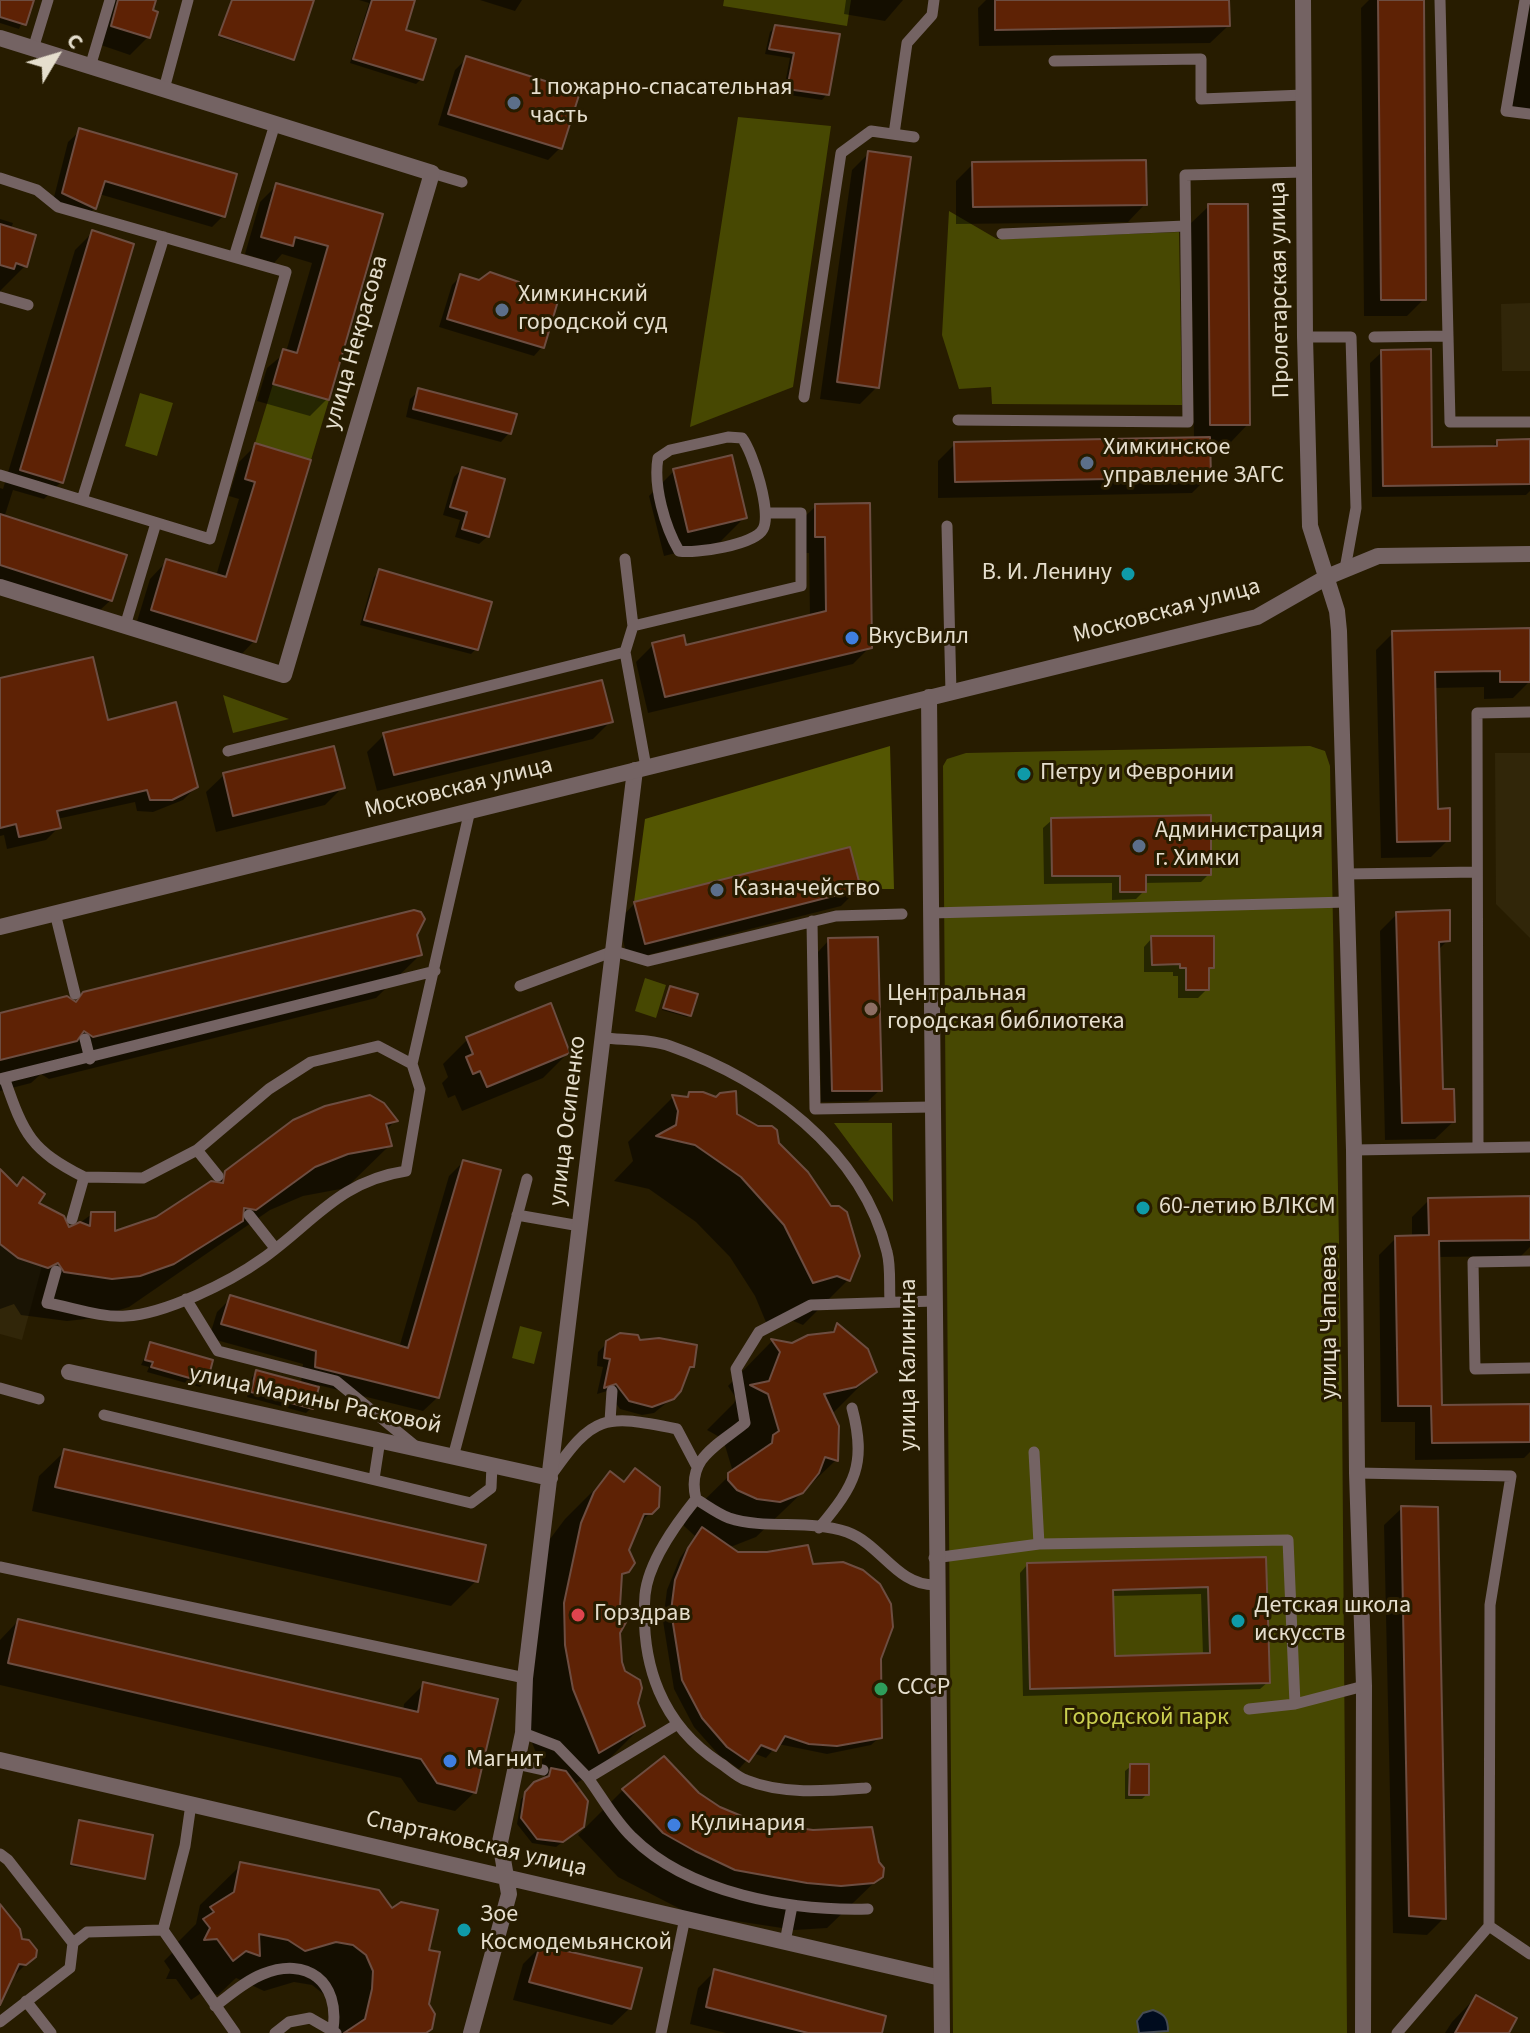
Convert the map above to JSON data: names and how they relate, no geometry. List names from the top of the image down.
{
  "streets": {
    "street": [
      "Пролетарская улица",
      "улица Некрасова",
      "Московская улица",
      "улица Осипенко",
      "улица Чапаева",
      "улица Калинина",
      "улица Марины Расковой",
      "Спартаковская улица"
    ]
  },
  "crossings": [
    ["Пролетарская улица", "Московская улица"],
    ["Пролетарская улица", "улица Чапаева"],
    ["Московская улица", "улица Осипенко"],
    ["Московская улица", "улица Чапаева"],
    ["Московская улица", "улица Калинина"],
    ["улица Осипенко", "улица Марины Расковой"],
    ["улица Осипенко", "Спартаковская улица"],
    ["улица Калинина", "Спартаковская улица"]
  ],
  "parks": ["Городской парк"],
  "places": [
    "1 пожарно-спасательная часть",
    "Химкинский городской суд",
    "Химкинское управление ЗАГС",
    "В. И. Ленину",
    "ВкусВилл",
    "Петру и Февронии",
    "Администрация г. Химки",
    "Казначейство",
    "Центральная городская библиотека",
    "60-летию ВЛКСМ",
    "Горздрав",
    "Детская школа искусств",
    "СССР",
    "Магнит",
    "Кулинария",
    "Зое Космодемьянской"
  ],
  "north": "top right"
}
